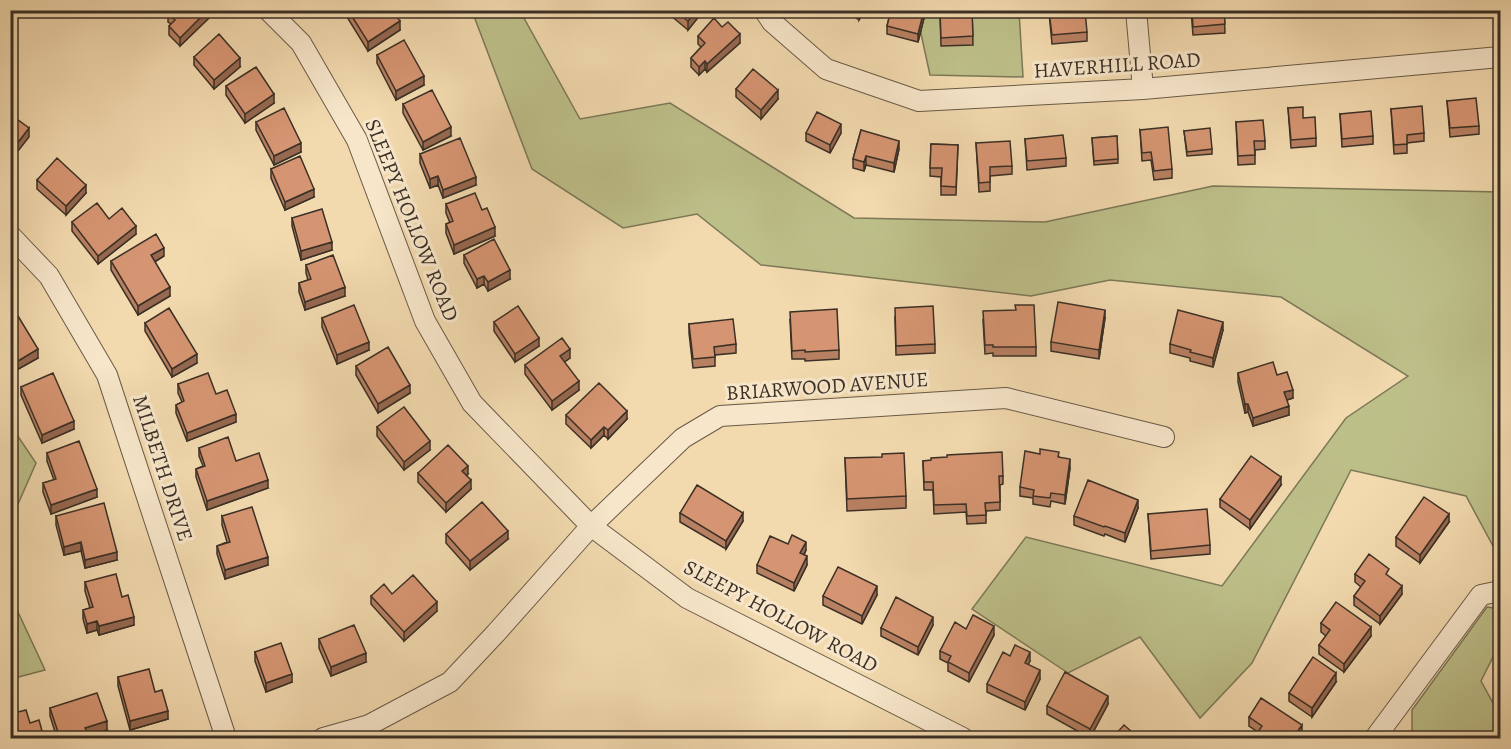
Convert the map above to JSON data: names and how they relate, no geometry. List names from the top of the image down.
{
  "streets": {
    "street": [
      "HAVERHILL ROAD",
      "SLEEPY HOLLOW ROAD",
      "BRIARWOOD AVENUE",
      "MILBETH DRIVE"
    ]
  },
  "crossings": [
    ["SLEEPY HOLLOW ROAD", "BRIARWOOD AVENUE"]
  ]
}
